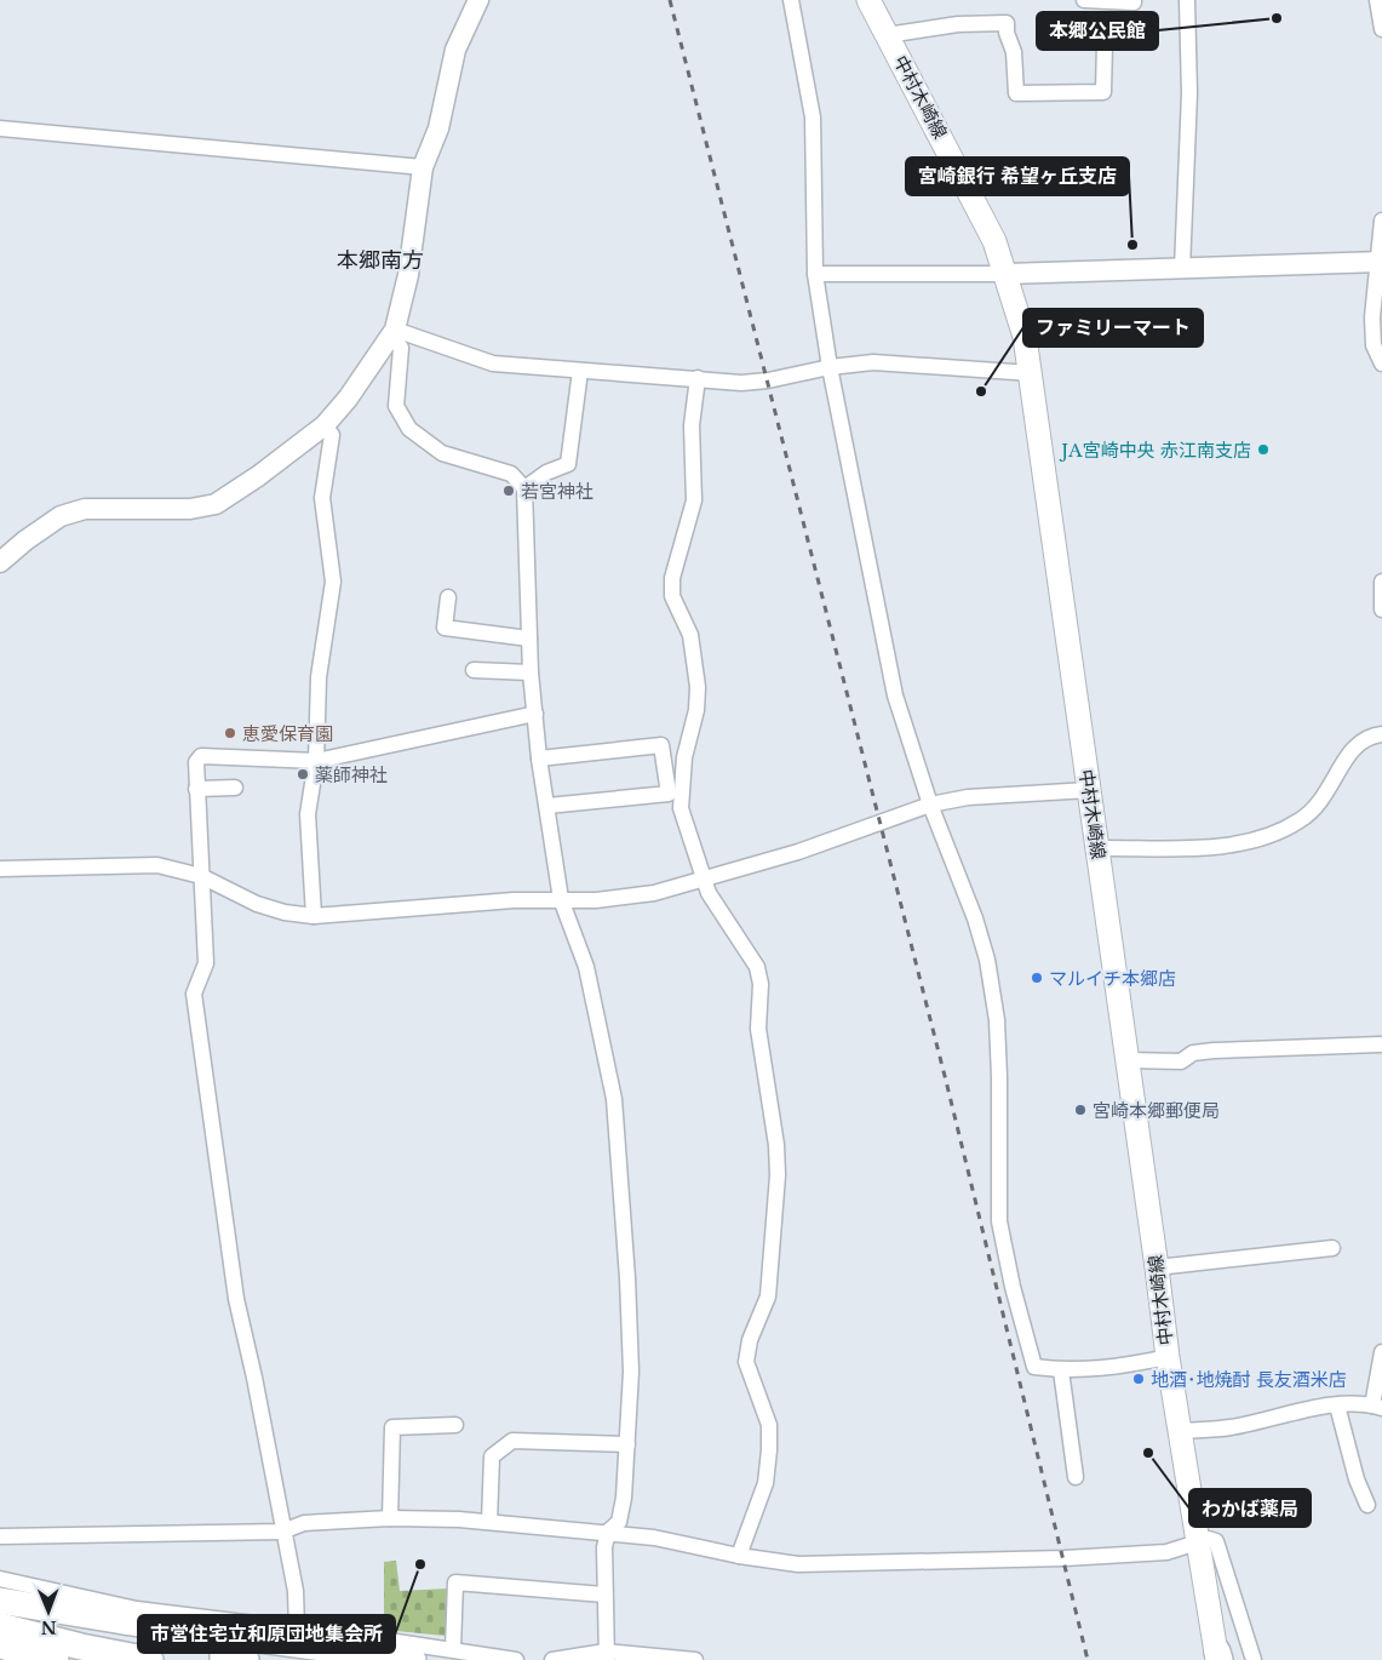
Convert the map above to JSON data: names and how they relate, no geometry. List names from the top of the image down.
{
  "streets": {
    "main road": ["中村木崎線"]
  },
  "districts": ["本郷南方"],
  "places": [
    "本郷公民館",
    "宮崎銀行 希望ヶ丘支店",
    "ファミリーマート",
    "JA宮崎中央 赤江南支店",
    "若宮神社",
    "恵愛保育園",
    "薬師神社",
    "マルイチ本郷店",
    "宮崎本郷郵便局",
    "地酒･地焼酎 長友酒米店",
    "わかば薬局",
    "市営住宅立和原団地集会所"
  ],
  "north": "bottom"
}
